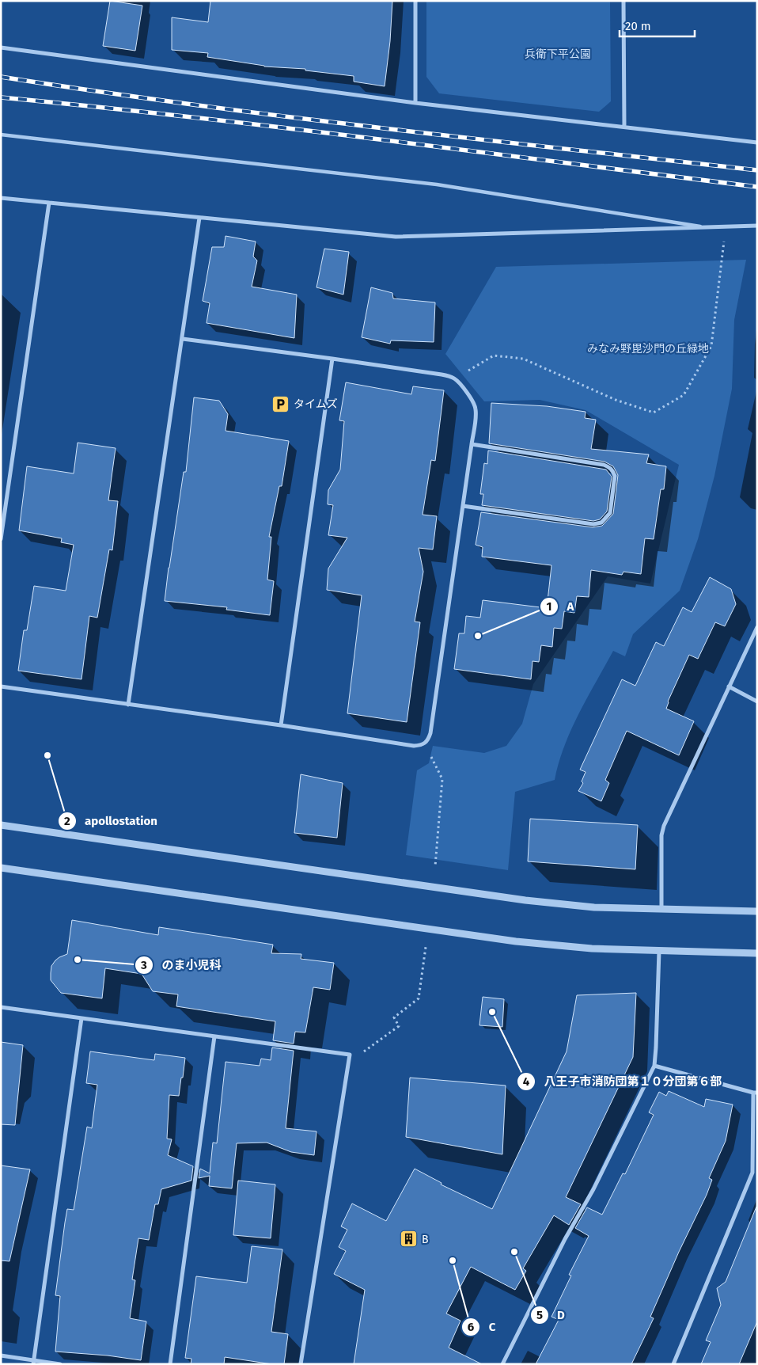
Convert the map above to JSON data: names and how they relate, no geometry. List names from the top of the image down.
{
  "parks": ["兵衛下平公園", "みなみ野毘沙門の丘緑地"],
  "places": {
    "parking": ["タイムズ"],
    "other": [
      "A",
      "apollostation",
      "のま小児科",
      "八王子市消防団第１０分団第６部",
      "D",
      "C"
    ],
    "building": ["B"]
  },
  "scale_bar": "20 m"
}
